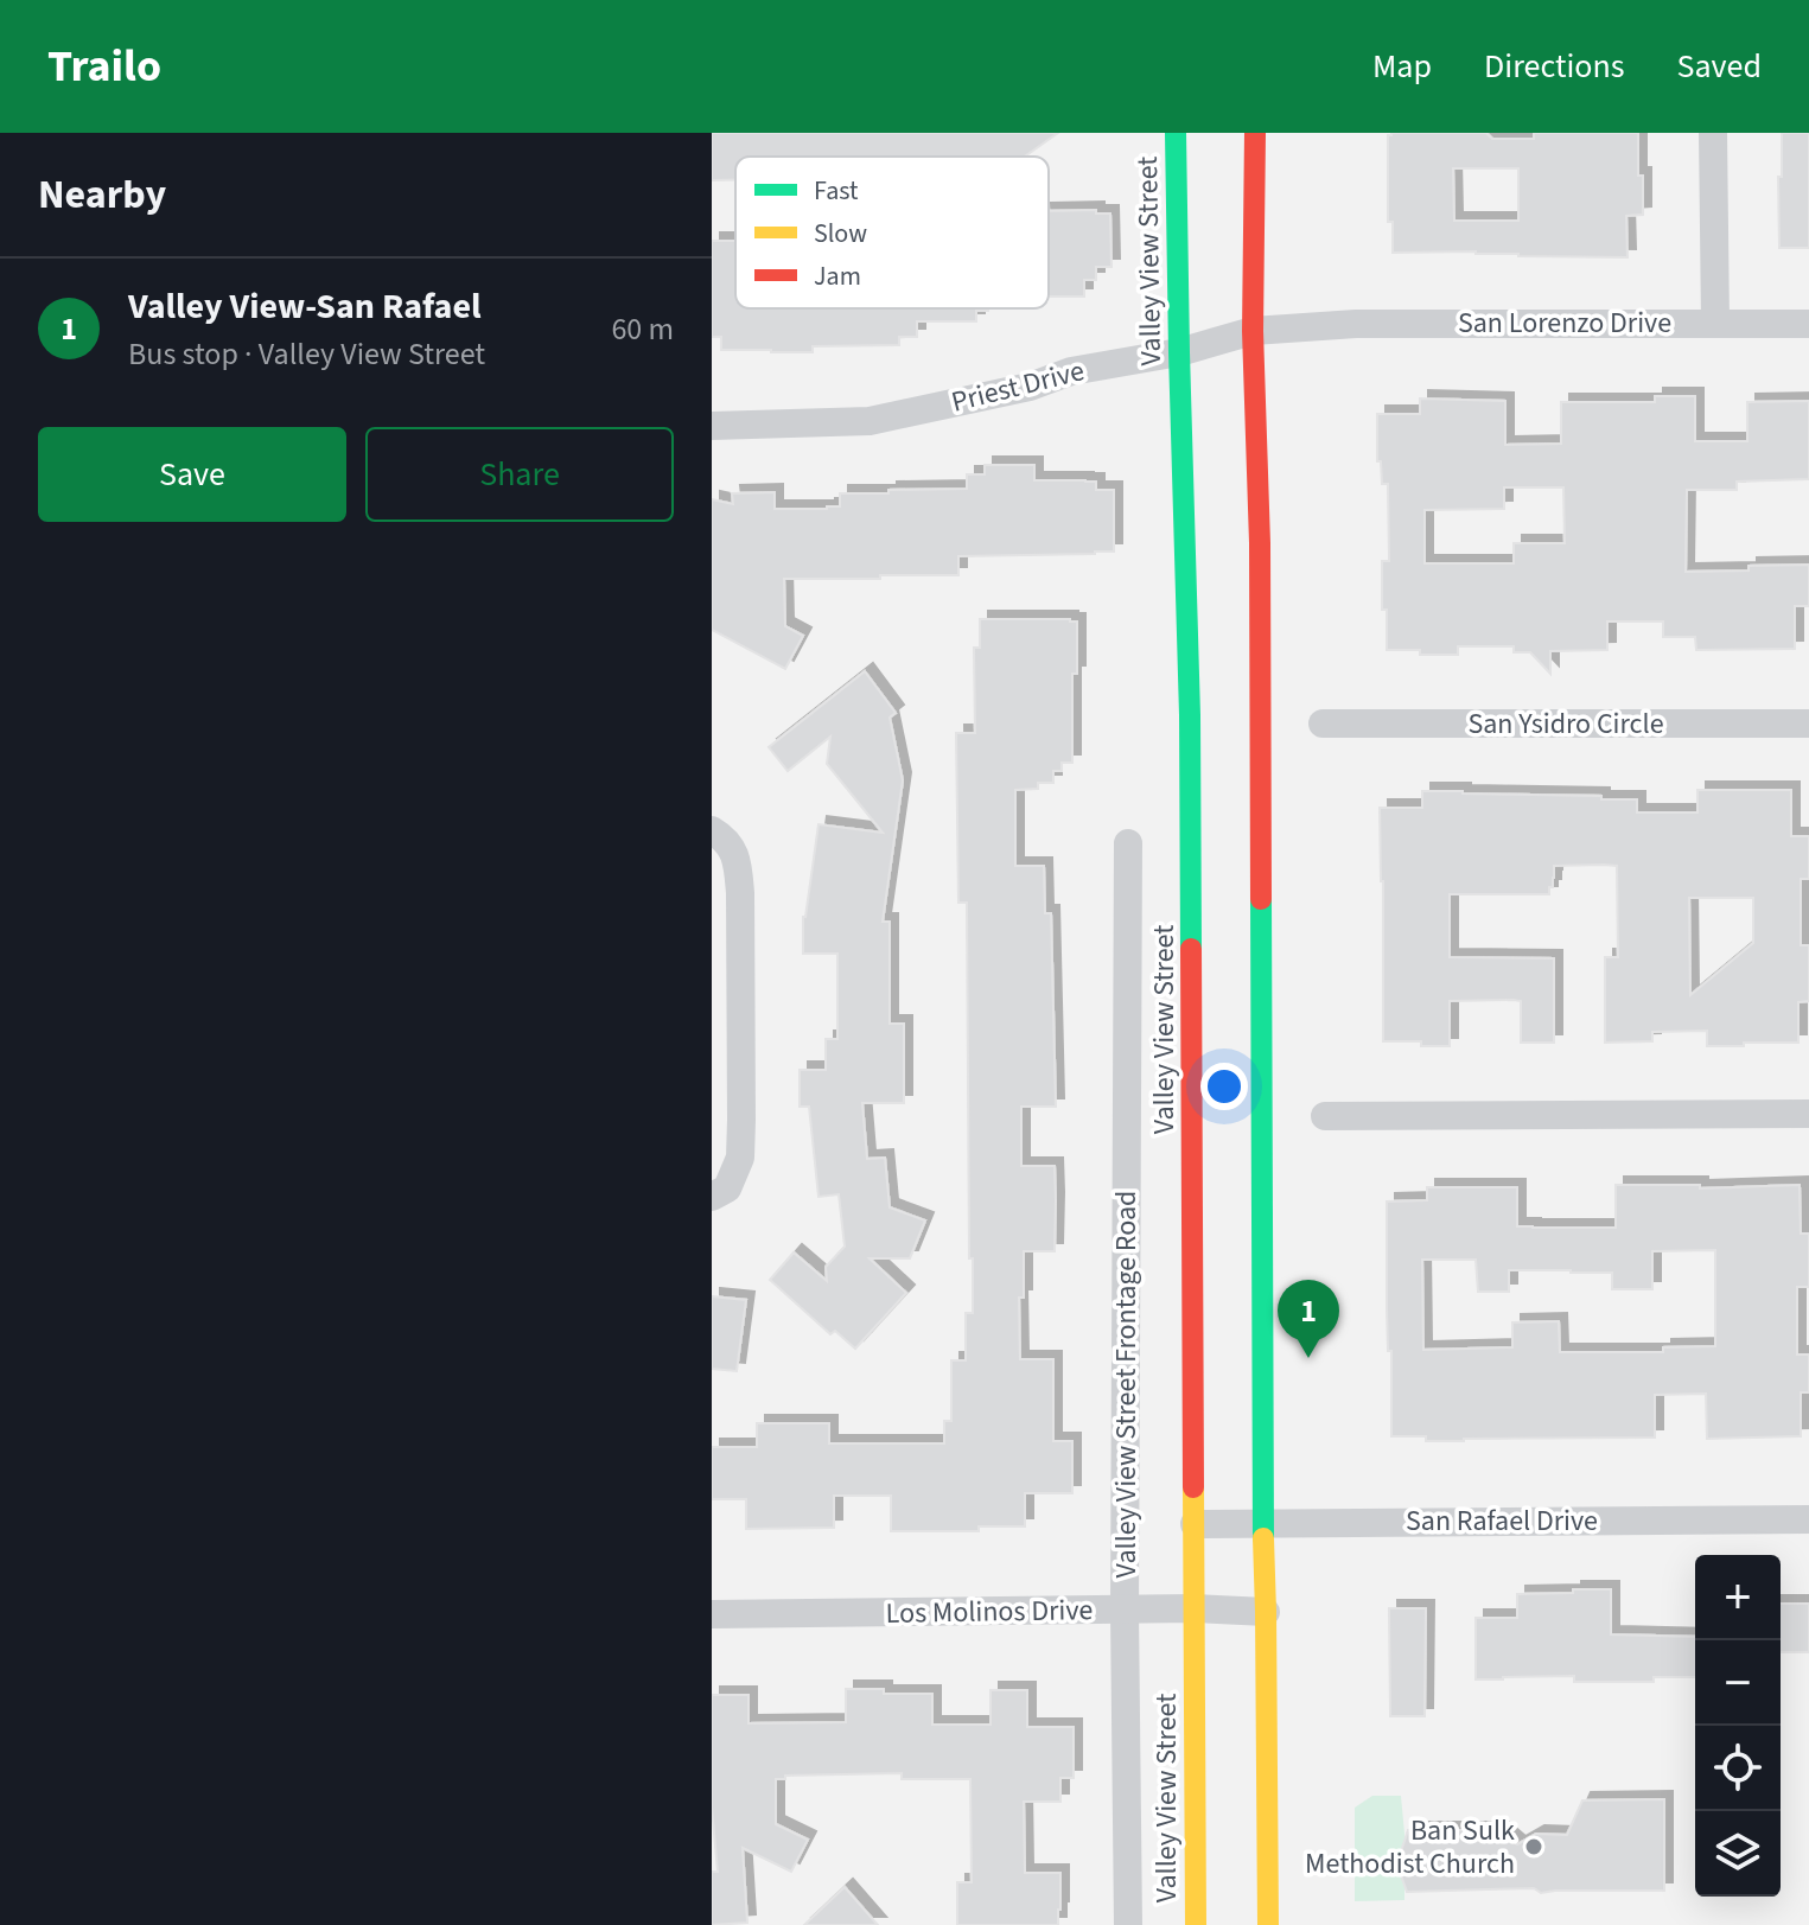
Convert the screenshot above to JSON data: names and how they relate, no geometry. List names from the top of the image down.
{
  "streets": {
    "main road": ["Valley View Street"],
    "street": [
      "San Lorenzo Drive",
      "Priest Drive",
      "San Ysidro Circle",
      "Valley View Street Frontage Road",
      "San Rafael Drive",
      "Los Molinos Drive"
    ]
  },
  "crossings": [
    ["Valley View Street", "Priest Drive"],
    ["Valley View Street", "San Rafael Drive"],
    ["Valley View Street", "Los Molinos Drive"],
    ["San Lorenzo Drive", "Priest Drive"],
    ["Valley View Street Frontage Road", "Los Molinos Drive"]
  ],
  "places": ["Ban Sulk Methodist Church"],
  "legend": ["Fast", "Slow", "Jam"],
  "page": {
    "header": "Trailo",
    "nav": ["Map", "Directions", "Saved"],
    "heading": "Nearby",
    "list": [
      {
        "mark": "1",
        "name": "Valley View-San Rafael",
        "note": "Bus stop · Valley View Street",
        "value": "60 m"
      }
    ],
    "buttons": ["Save", "Share"],
    "pins": "1",
    "map_buttons": ["+", "−"]
  }
}
